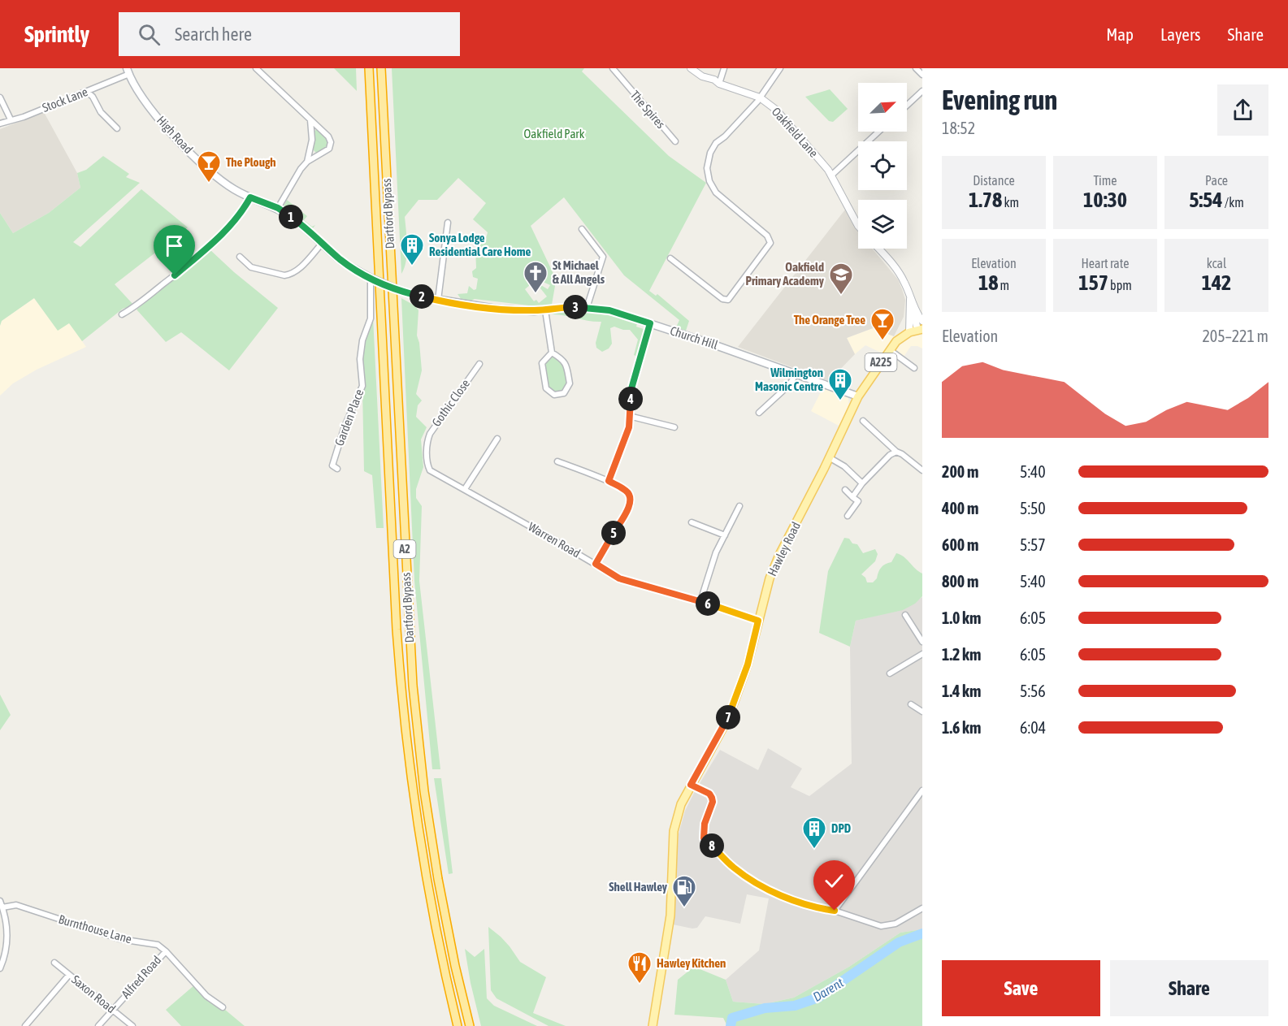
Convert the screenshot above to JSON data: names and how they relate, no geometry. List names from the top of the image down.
{
  "streets": {
    "highway": ["Dartford Bypass", "A2"],
    "main road": [
      "High Road",
      "Church Hill",
      "A225",
      "Hawley Road"
    ],
    "street": [
      "Stock Lane",
      "The Spires",
      "Oakfield Lane",
      "Gothic Close",
      "Garden Place",
      "Warren Road",
      "Burnthouse Lane",
      "Alfred Road",
      "Saxon Road"
    ]
  },
  "crossings": [
    ["Stock Lane", "High Road"],
    ["High Road", "Church Hill"],
    ["High Road", "Garden Place"],
    ["Church Hill", "Hawley Road"],
    ["Gothic Close", "Warren Road"],
    ["Warren Road", "Hawley Road"],
    ["Burnthouse Lane", "Alfred Road"],
    ["Alfred Road", "Saxon Road"]
  ],
  "water": ["Darent"],
  "parks": ["Oakfield Park"],
  "places": {
    "bar": ["The Plough", "The Orange Tree"],
    "building": ["Sonya Lodge Residential Care Home", "Wilmington Masonic Centre", "DPD"],
    "church": ["St Michael & All Angels"],
    "school or university": ["Oakfield Primary Academy"],
    "fuel station": ["Shell Hawley"],
    "restaurant": ["Hawley Kitchen"]
  },
  "north": "top right",
  "page": {
    "header": "Sprintly",
    "search": "Search here",
    "nav": ["Map", "Layers", "Share"],
    "heading": ["Evening run", "18:52"],
    "stats": [
      ["Distance", "1.78 km"],
      ["Time", "10:30"],
      ["Pace", "5:54 /km"],
      ["Elevation", "18 m"],
      ["Heart rate", "157 bpm"],
      ["kcal", "142"]
    ],
    "pins": [
      "1",
      "2",
      "3",
      "4",
      "5",
      "6",
      "7",
      "8"
    ],
    "chart": ["Elevation", "205–221 m"],
    "list": [
      {
        "name": "200 m",
        "note": "5:40"
      },
      {
        "name": "400 m",
        "note": "5:50"
      },
      {
        "name": "600 m",
        "note": "5:57"
      },
      {
        "name": "800 m",
        "note": "5:40"
      },
      {
        "name": "1.0 km",
        "note": "6:05"
      },
      {
        "name": "1.2 km",
        "note": "6:05"
      },
      {
        "name": "1.4 km",
        "note": "5:56"
      },
      {
        "name": "1.6 km",
        "note": "6:04"
      }
    ],
    "buttons": ["Save", "Share"]
  }
}
